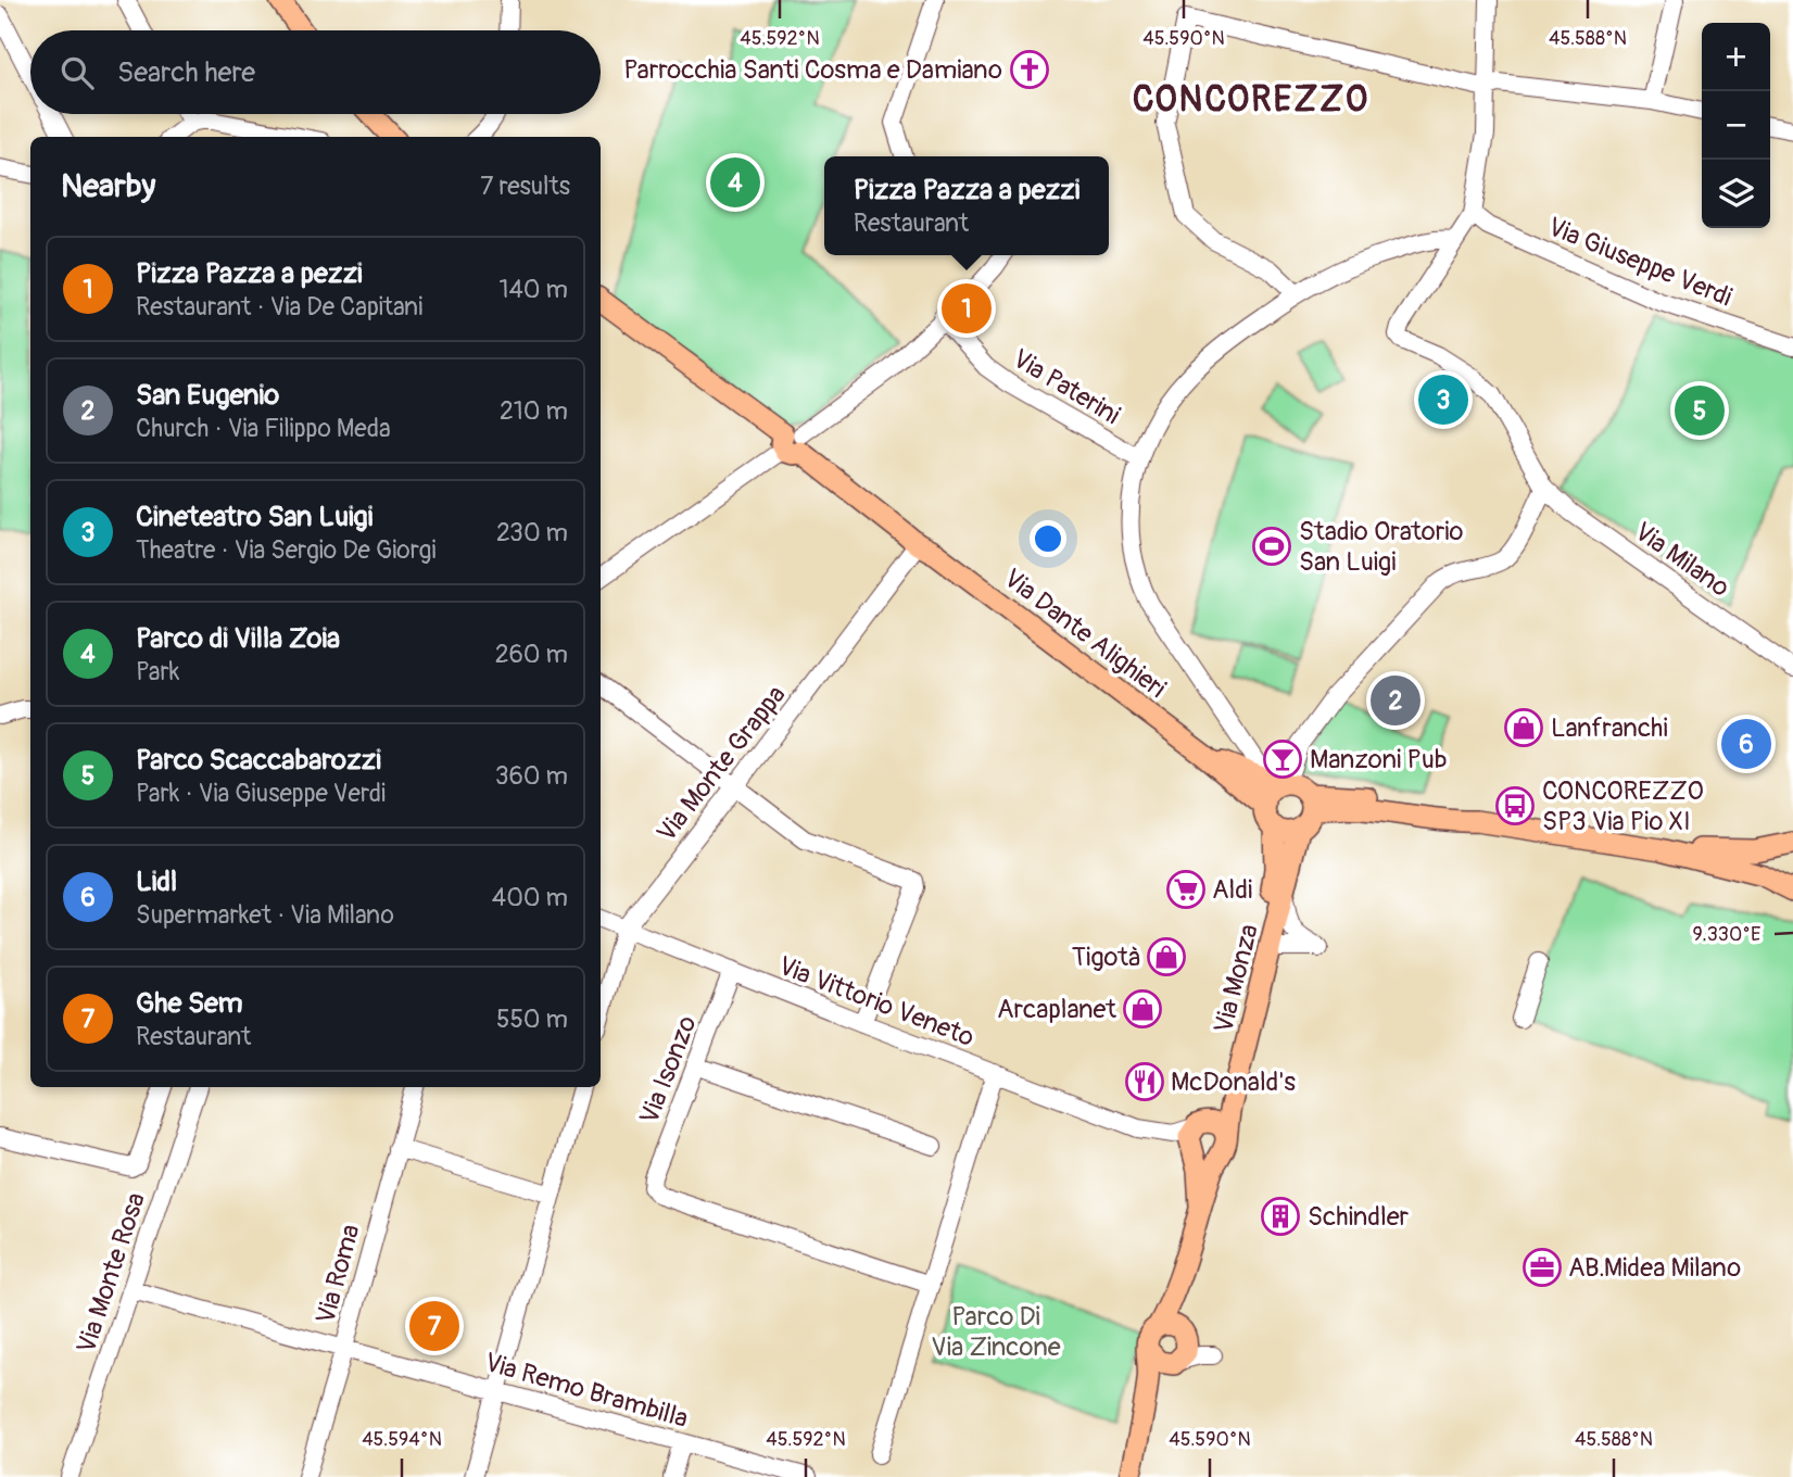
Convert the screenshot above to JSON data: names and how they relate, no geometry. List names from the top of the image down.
{
  "streets": {
    "main road": ["Via Dante Alighieri", "Via Monza"],
    "street": [
      "Via Giuseppe Verdi",
      "Via Paterini",
      "Via Milano",
      "Via Monte Grappa",
      "Via Vittorio Veneto",
      "Via Isonzo",
      "Via Monte Rosa",
      "Via Roma",
      "Via Remo Brambilla"
    ]
  },
  "crossings": [
    ["Via Dante Alighieri", "Via Monte Grappa"],
    ["Via Dante Alighieri", "Via Monza"],
    ["Via Monte Grappa", "Via Vittorio Veneto"],
    ["Via Monza", "Via Vittorio Veneto"],
    ["Via Vittorio Veneto", "Via Isonzo"],
    ["Via Monte Rosa", "Via Remo Brambilla"],
    ["Via Roma", "Via Remo Brambilla"]
  ],
  "districts": ["CONCOREZZO"],
  "parks": ["Parco Di Via Zincone"],
  "places": {
    "church": ["Parrocchia Santi Cosma e Damiano"],
    "sports": ["Stadio Oratorio San Luigi"],
    "shop": ["Lanfranchi", "Tigotà", "Arcaplanet"],
    "bar": ["Manzoni Pub"],
    "bus stop": ["CONCOREZZO SP3 Via Pio XI"],
    "supermarket": ["Aldi"],
    "restaurant": ["McDonald's"],
    "building": ["Schindler"],
    "office": ["AB.Midea Milano"]
  },
  "page": {
    "map_buttons": ["+", "−"],
    "search": "Search here",
    "heading": ["Nearby", "7 results"],
    "pins": [
      "4",
      "1",
      "3",
      "5",
      "2",
      "6",
      "7"
    ],
    "popup": ["Pizza Pazza a pezzi", "Restaurant"],
    "list": [
      {
        "mark": "1",
        "name": "Pizza Pazza a pezzi",
        "note": "Restaurant · Via De Capitani",
        "value": "140 m"
      },
      {
        "mark": "2",
        "name": "San Eugenio",
        "note": "Church · Via Filippo Meda",
        "value": "210 m"
      },
      {
        "mark": "3",
        "name": "Cineteatro San Luigi",
        "note": "Theatre · Via Sergio De Giorgi",
        "value": "230 m"
      },
      {
        "mark": "4",
        "name": "Parco di Villa Zoia",
        "note": "Park",
        "value": "260 m"
      },
      {
        "mark": "5",
        "name": "Parco Scaccabarozzi",
        "note": "Park · Via Giuseppe Verdi",
        "value": "360 m"
      },
      {
        "mark": "6",
        "name": "Lidl",
        "note": "Supermarket · Via Milano",
        "value": "400 m"
      },
      {
        "mark": "7",
        "name": "Ghe Sem",
        "note": "Restaurant",
        "value": "550 m"
      }
    ]
  },
  "coordinates": [
    "45.592°N",
    "45.590°N",
    "45.588°N",
    "9.330°E",
    "45.594°N"
  ]
}
